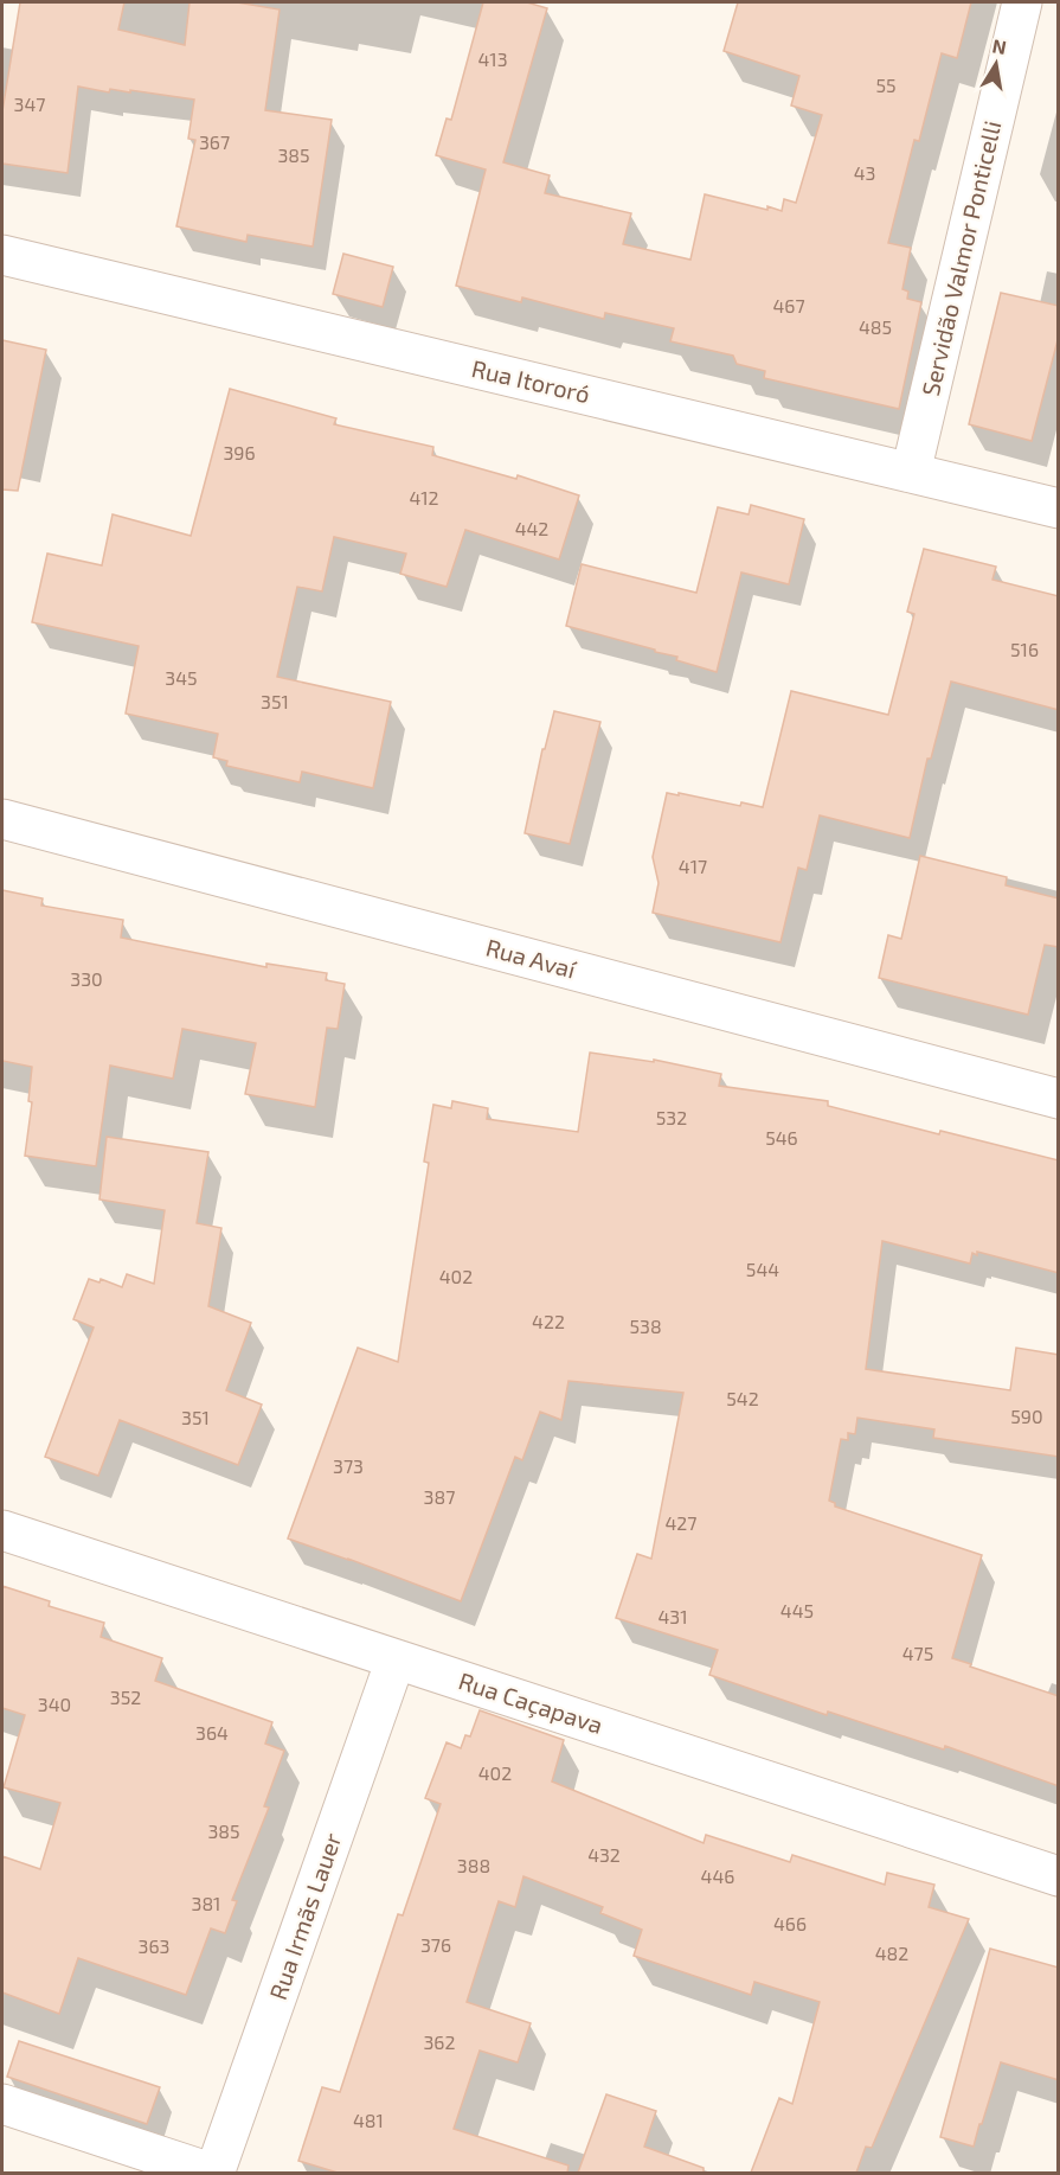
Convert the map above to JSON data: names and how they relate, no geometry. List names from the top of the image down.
{
  "streets": {
    "street": [
      "Servidão Valmor Ponticelli",
      "Rua Itororó",
      "Rua Avaí",
      "Rua Caçapava",
      "Rua Irmãs Lauer"
    ]
  },
  "crossings": [
    ["Servidão Valmor Ponticelli", "Rua Itororó"],
    ["Rua Caçapava", "Rua Irmãs Lauer"]
  ],
  "house_numbers": [
    "413",
    "55",
    "347",
    "367",
    "385",
    "43",
    "467",
    "485",
    "396",
    "412",
    "442",
    "516",
    "345",
    "351",
    "417",
    "330",
    "532",
    "546",
    "544",
    "402",
    "422",
    "538",
    "542",
    "590",
    "351",
    "373",
    "387",
    "427",
    "445",
    "431",
    "475",
    "352",
    "340",
    "364",
    "402",
    "385",
    "432",
    "388",
    "446",
    "381",
    "466",
    "376",
    "363",
    "482",
    "362",
    "481"
  ],
  "north": "top"
}
